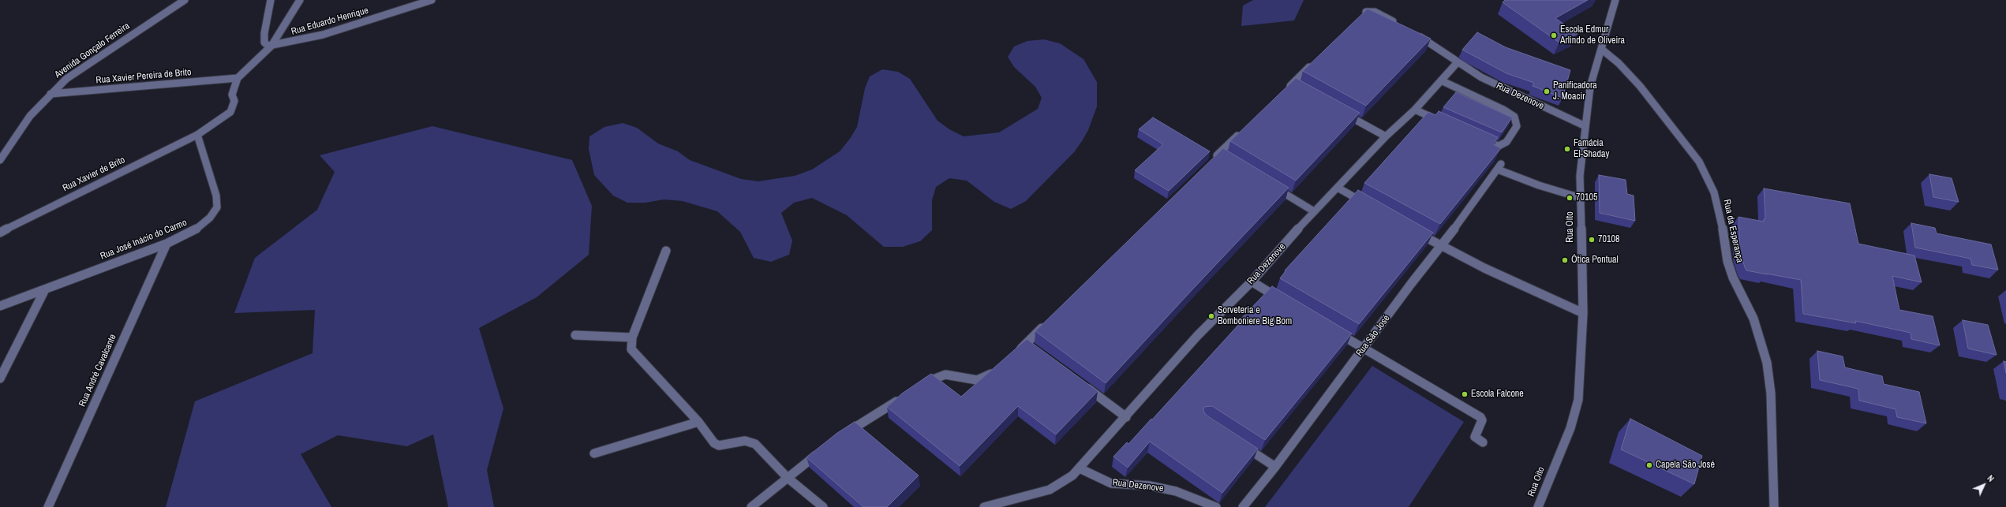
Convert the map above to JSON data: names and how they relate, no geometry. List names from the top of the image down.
{
  "streets": {
    "street": [
      "Rua Eduardo Henrique",
      "Avenida Gonçalo Ferreira",
      "Rua Xavier Pereira de Brito",
      "Rua Dezenove",
      "Rua Xavier de Brito",
      "Rua Oito",
      "Rua da Esperança",
      "Rua José Inácio do Carmo",
      "Rua São José",
      "Rua André Cavalcante"
    ]
  },
  "crossings": [
    ["Avenida Gonçalo Ferreira", "Rua Xavier Pereira de Brito"],
    ["Rua Xavier Pereira de Brito", "Rua Xavier de Brito"],
    ["Rua Dezenove", "Rua Oito"],
    ["Rua Xavier de Brito", "Rua José Inácio do Carmo"],
    ["Rua Oito", "Rua da Esperança"],
    ["Rua Oito", "Rua São José"],
    ["Rua José Inácio do Carmo", "Rua André Cavalcante"]
  ],
  "places": [
    "Escola Edmur Arlindo de Oliveira",
    "Panificadora J. Moacir",
    "Famácia El-Shaday",
    "70105",
    "70108",
    "Ótica Pontual",
    "Sorveteria e Bomboniere Big Bom",
    "Escola Falcone",
    "Capela São José"
  ],
  "north": "top right"
}
